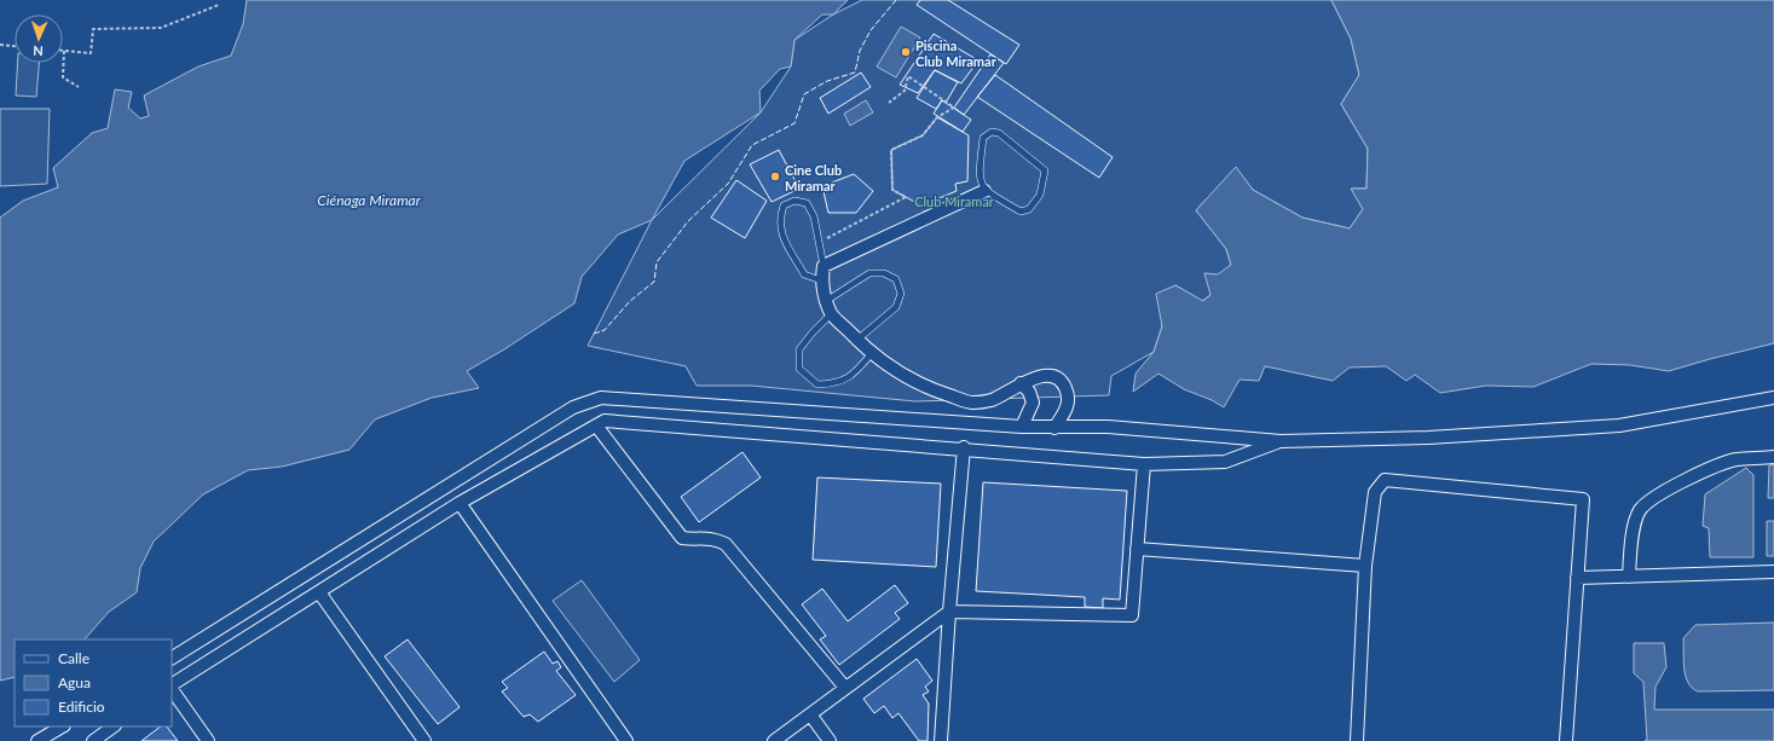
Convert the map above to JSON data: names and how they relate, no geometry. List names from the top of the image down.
{
  "water": ["Ciénaga Miramar"],
  "parks": ["Club Miramar"],
  "places": ["Piscina Club Miramar", "Cine Club Miramar"],
  "legend": ["Calle", "Agua", "Edificio"],
  "north": "bottom"
}
